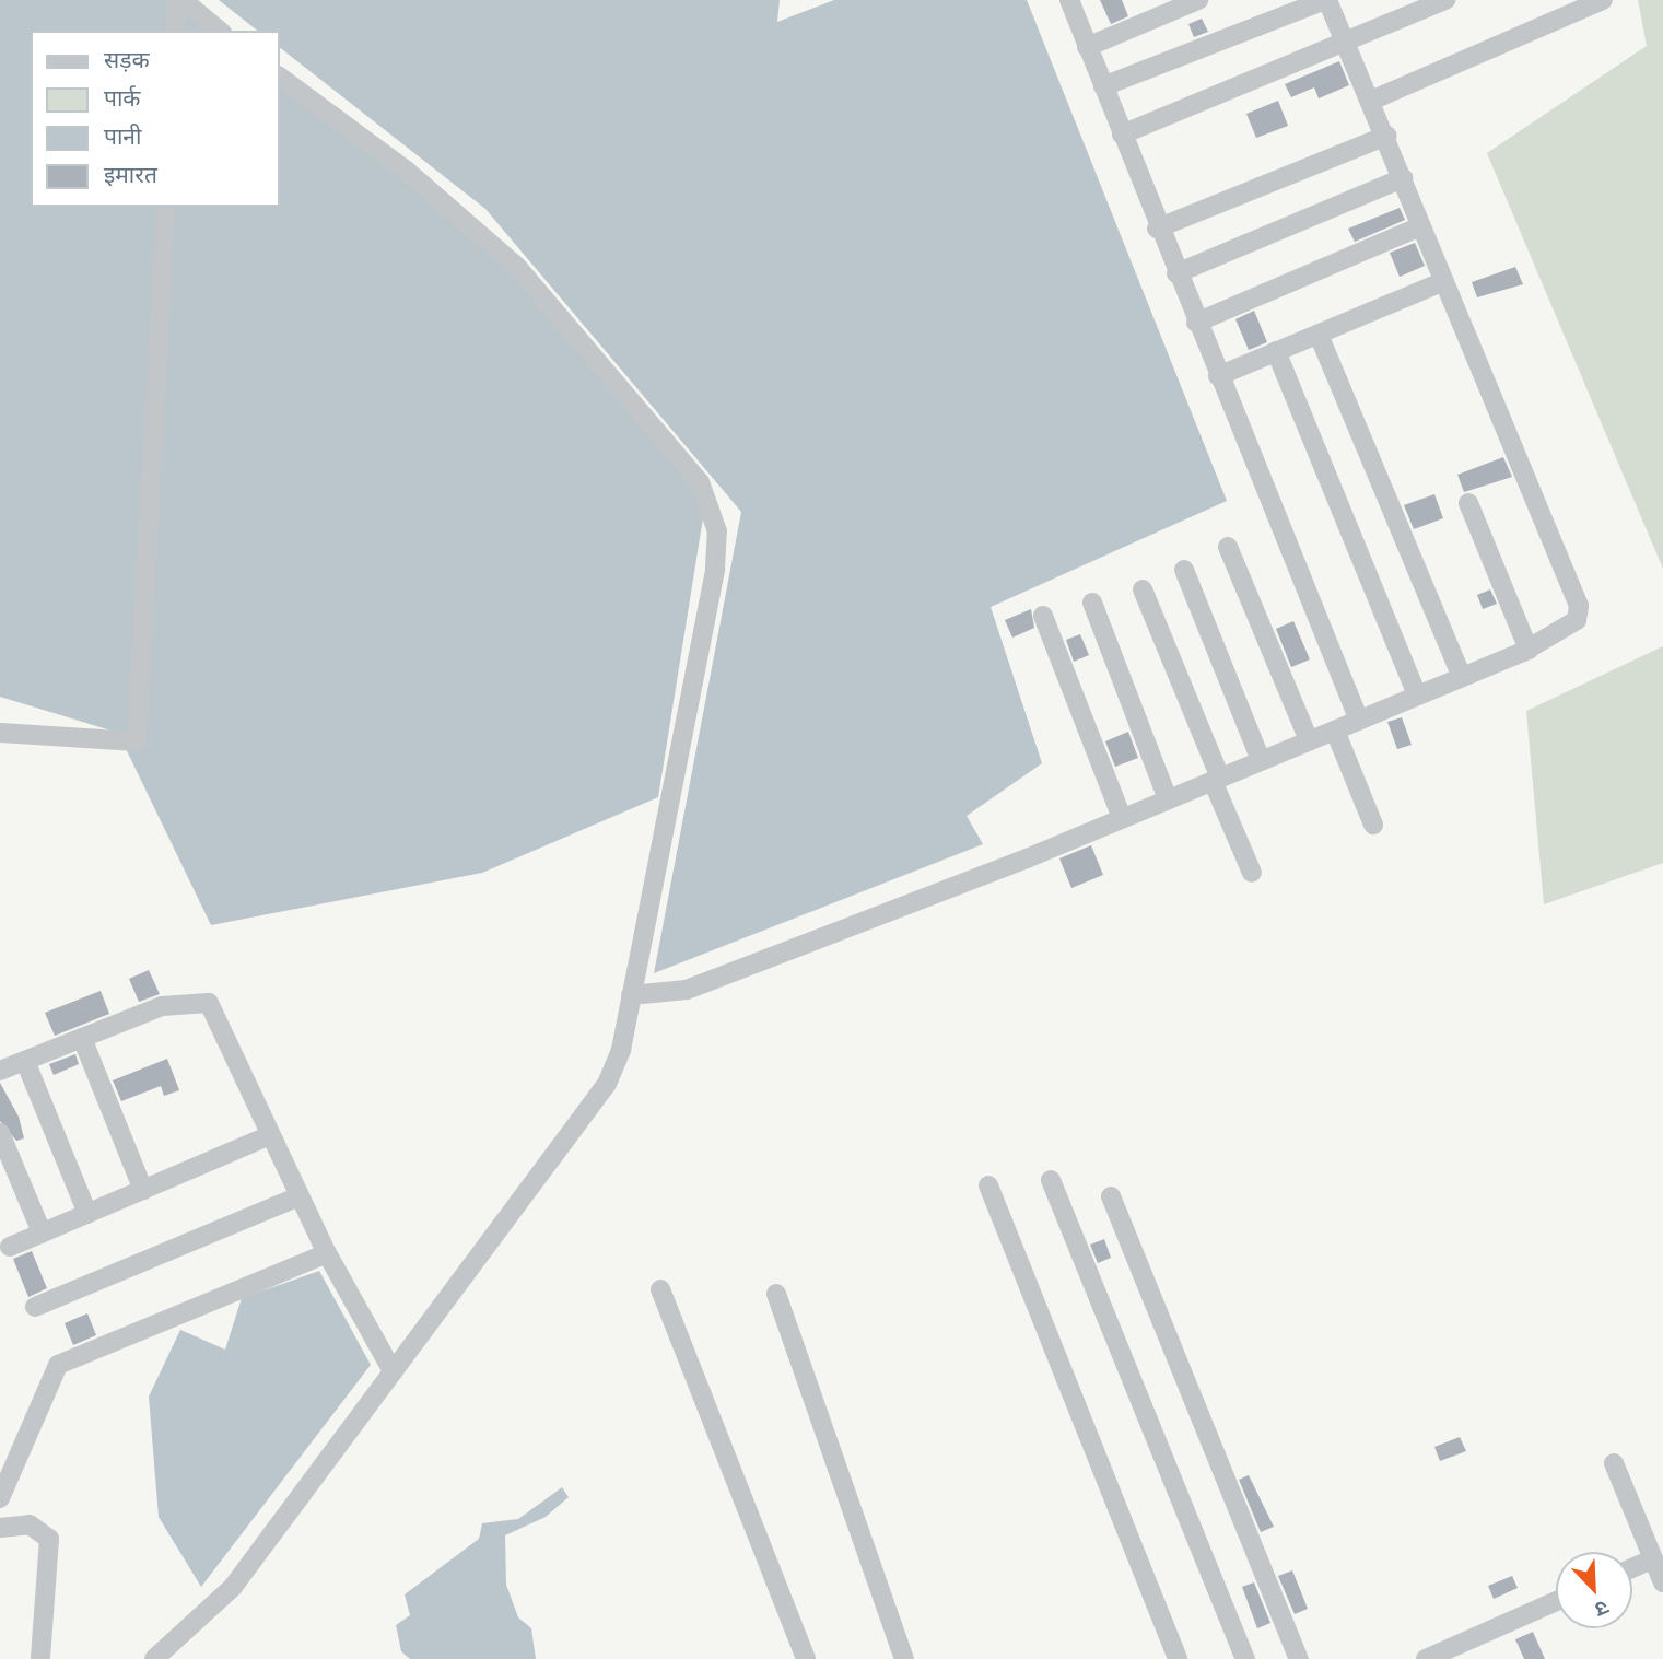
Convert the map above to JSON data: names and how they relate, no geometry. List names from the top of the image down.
{
  "legend": [
    "सड़क",
    "पार्क",
    "पानी",
    "इमारत"
  ],
  "north": "bottom right"
}
